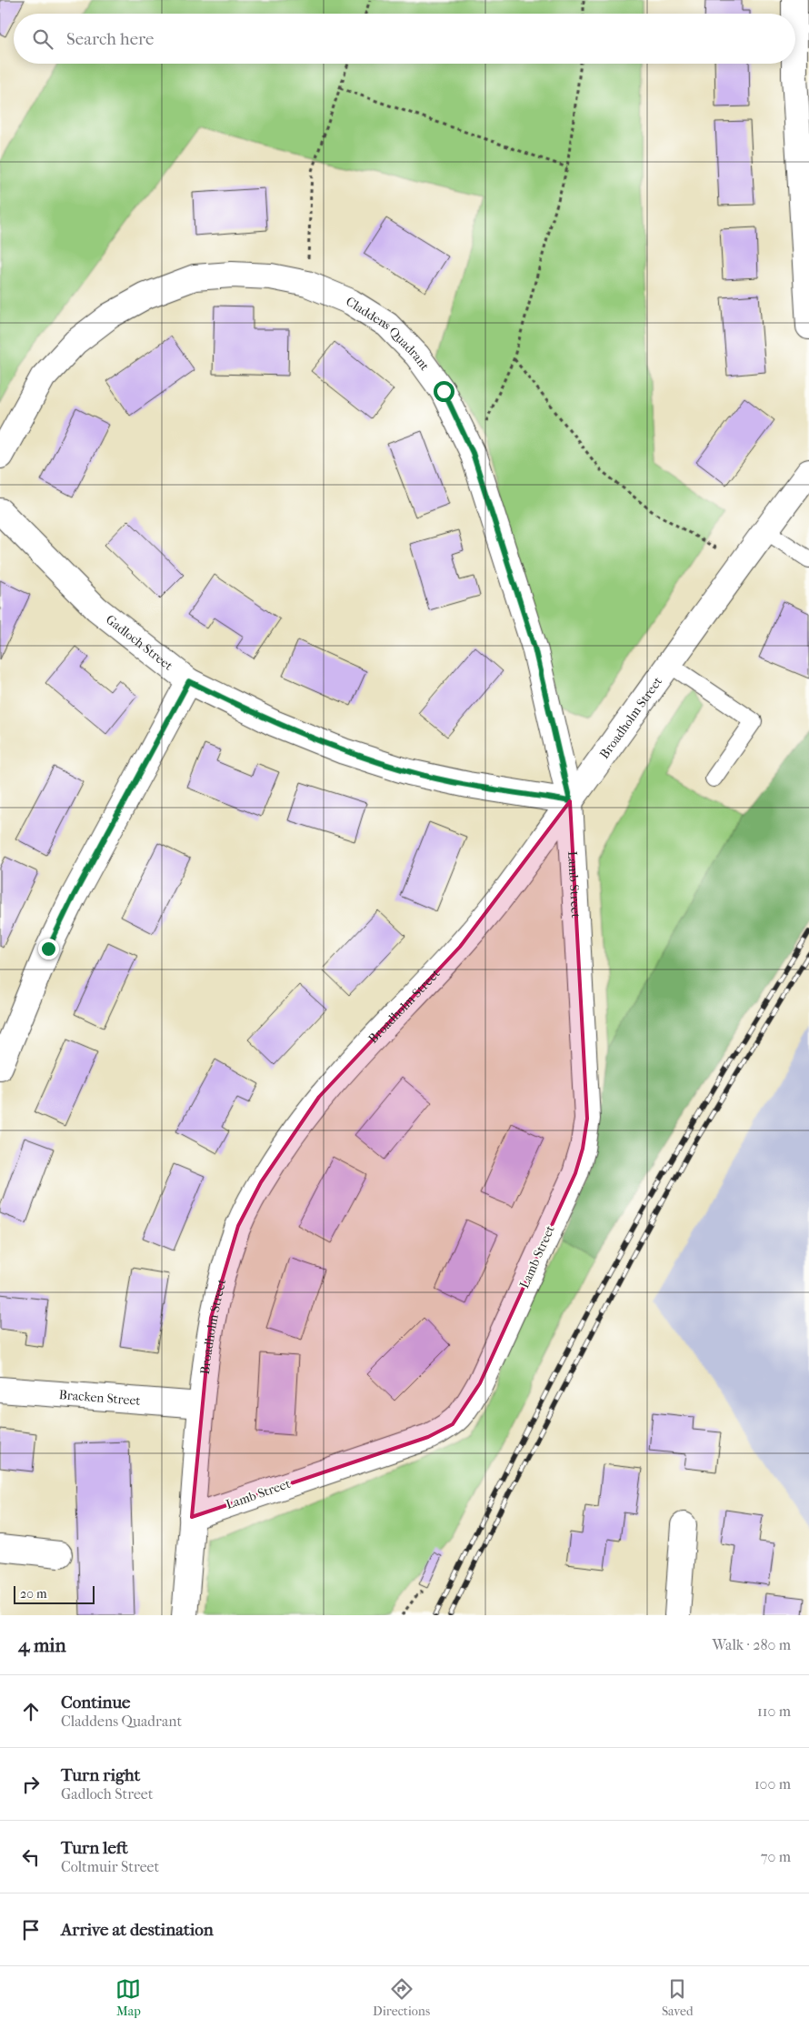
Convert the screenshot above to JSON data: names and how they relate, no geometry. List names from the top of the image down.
{
  "streets": {
    "street": [
      "Claddens Quadrant",
      "Gadloch Street",
      "Broadholm Street",
      "Lamb Street",
      "Bracken Street"
    ]
  },
  "crossings": [
    ["Claddens Quadrant", "Gadloch Street"],
    ["Claddens Quadrant", "Broadholm Street"],
    ["Claddens Quadrant", "Lamb Street"],
    ["Gadloch Street", "Broadholm Street"],
    ["Gadloch Street", "Lamb Street"],
    ["Broadholm Street", "Lamb Street"],
    ["Broadholm Street", "Bracken Street"]
  ],
  "scale_bar": "20 m",
  "page": {
    "search": "Search here",
    "scale": "20 m",
    "heading": ["4 min", "Walk · 280 m"],
    "list": [
      ["Continue", "Claddens Quadrant", "110 m"],
      ["Turn right", "Gadloch Street", "100 m"],
      ["Turn left", "Coltmuir Street", "70 m"],
      "Arrive at destination"
    ],
    "nav": ["Map", "Directions", "Saved"]
  }
}
